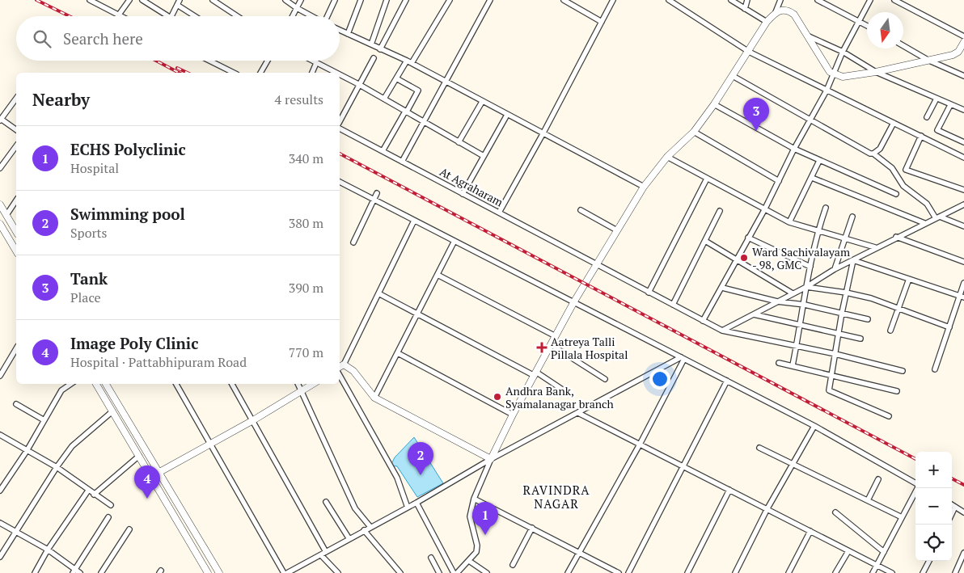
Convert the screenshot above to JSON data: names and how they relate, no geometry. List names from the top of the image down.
{
  "streets": {
    "street": ["At Agraharam"]
  },
  "districts": ["RAVINDRA NAGAR"],
  "places": {
    "other": ["Ward Sachivalayam - 98, GMC", "Andhra Bank, Syamalanagar branch"],
    "health": ["Aatreya Talli Pillala Hospital"]
  },
  "north": "bottom",
  "page": {
    "search": "Search here",
    "heading": ["Nearby", "4 results"],
    "pins": [
      "3",
      "2",
      "4",
      "1"
    ],
    "list": [
      {
        "mark": "1",
        "name": "ECHS Polyclinic",
        "note": "Hospital",
        "value": "340 m"
      },
      {
        "mark": "2",
        "name": "Swimming pool",
        "note": "Sports",
        "value": "380 m"
      },
      {
        "mark": "3",
        "name": "Tank",
        "note": "Place",
        "value": "390 m"
      },
      {
        "mark": "4",
        "name": "Image Poly Clinic",
        "note": "Hospital · Pattabhipuram Road",
        "value": "770 m"
      }
    ],
    "map_buttons": ["+", "−"]
  }
}
